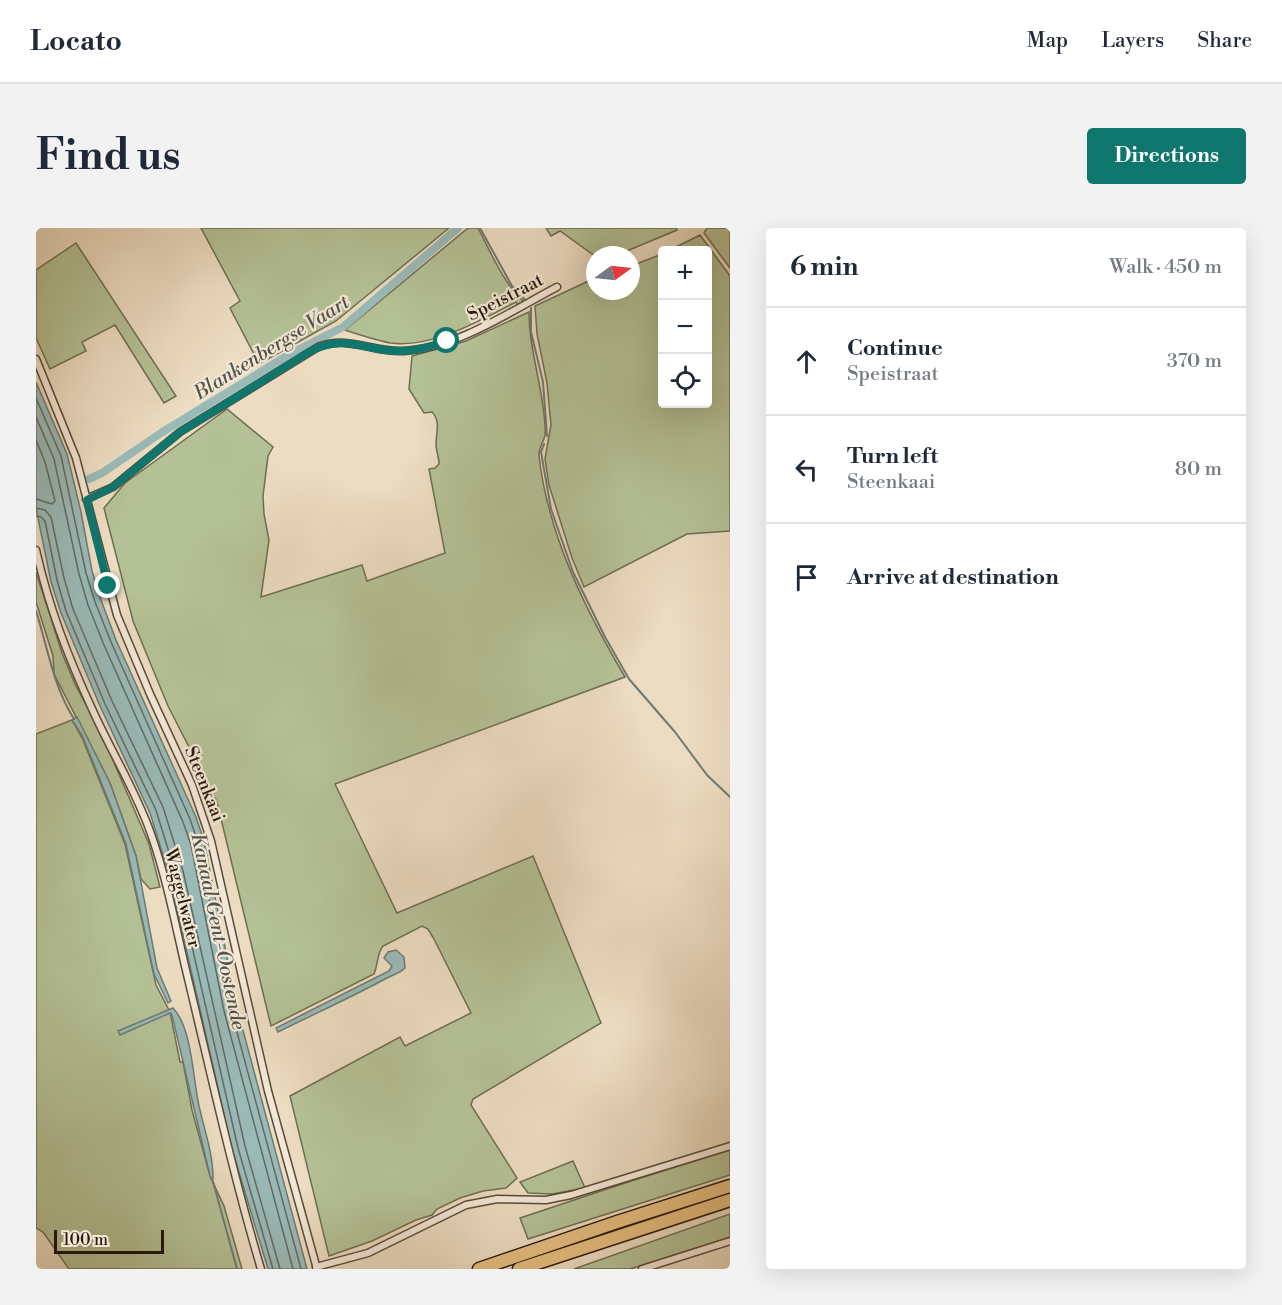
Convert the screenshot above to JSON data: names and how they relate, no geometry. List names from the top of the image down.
{
  "streets": {
    "street": ["Speistraat", "Steenkaai", "Waggelwater"]
  },
  "crossings": [
    ["Speistraat", "Steenkaai"]
  ],
  "water": ["Blankenbergse Vaart", "Kanaal Gent-Oostende"],
  "scale_bar": "100 m",
  "north": "right",
  "page": {
    "header": "Locato",
    "nav": ["Map", "Layers", "Share"],
    "buttons": "Directions",
    "title": "Find us",
    "heading": ["6 min", "Walk · 450 m"],
    "map_buttons": ["+", "−"],
    "list": [
      ["Continue", "Speistraat", "370 m"],
      ["Turn left", "Steenkaai", "80 m"],
      "Arrive at destination"
    ],
    "scale": "100 m"
  }
}
